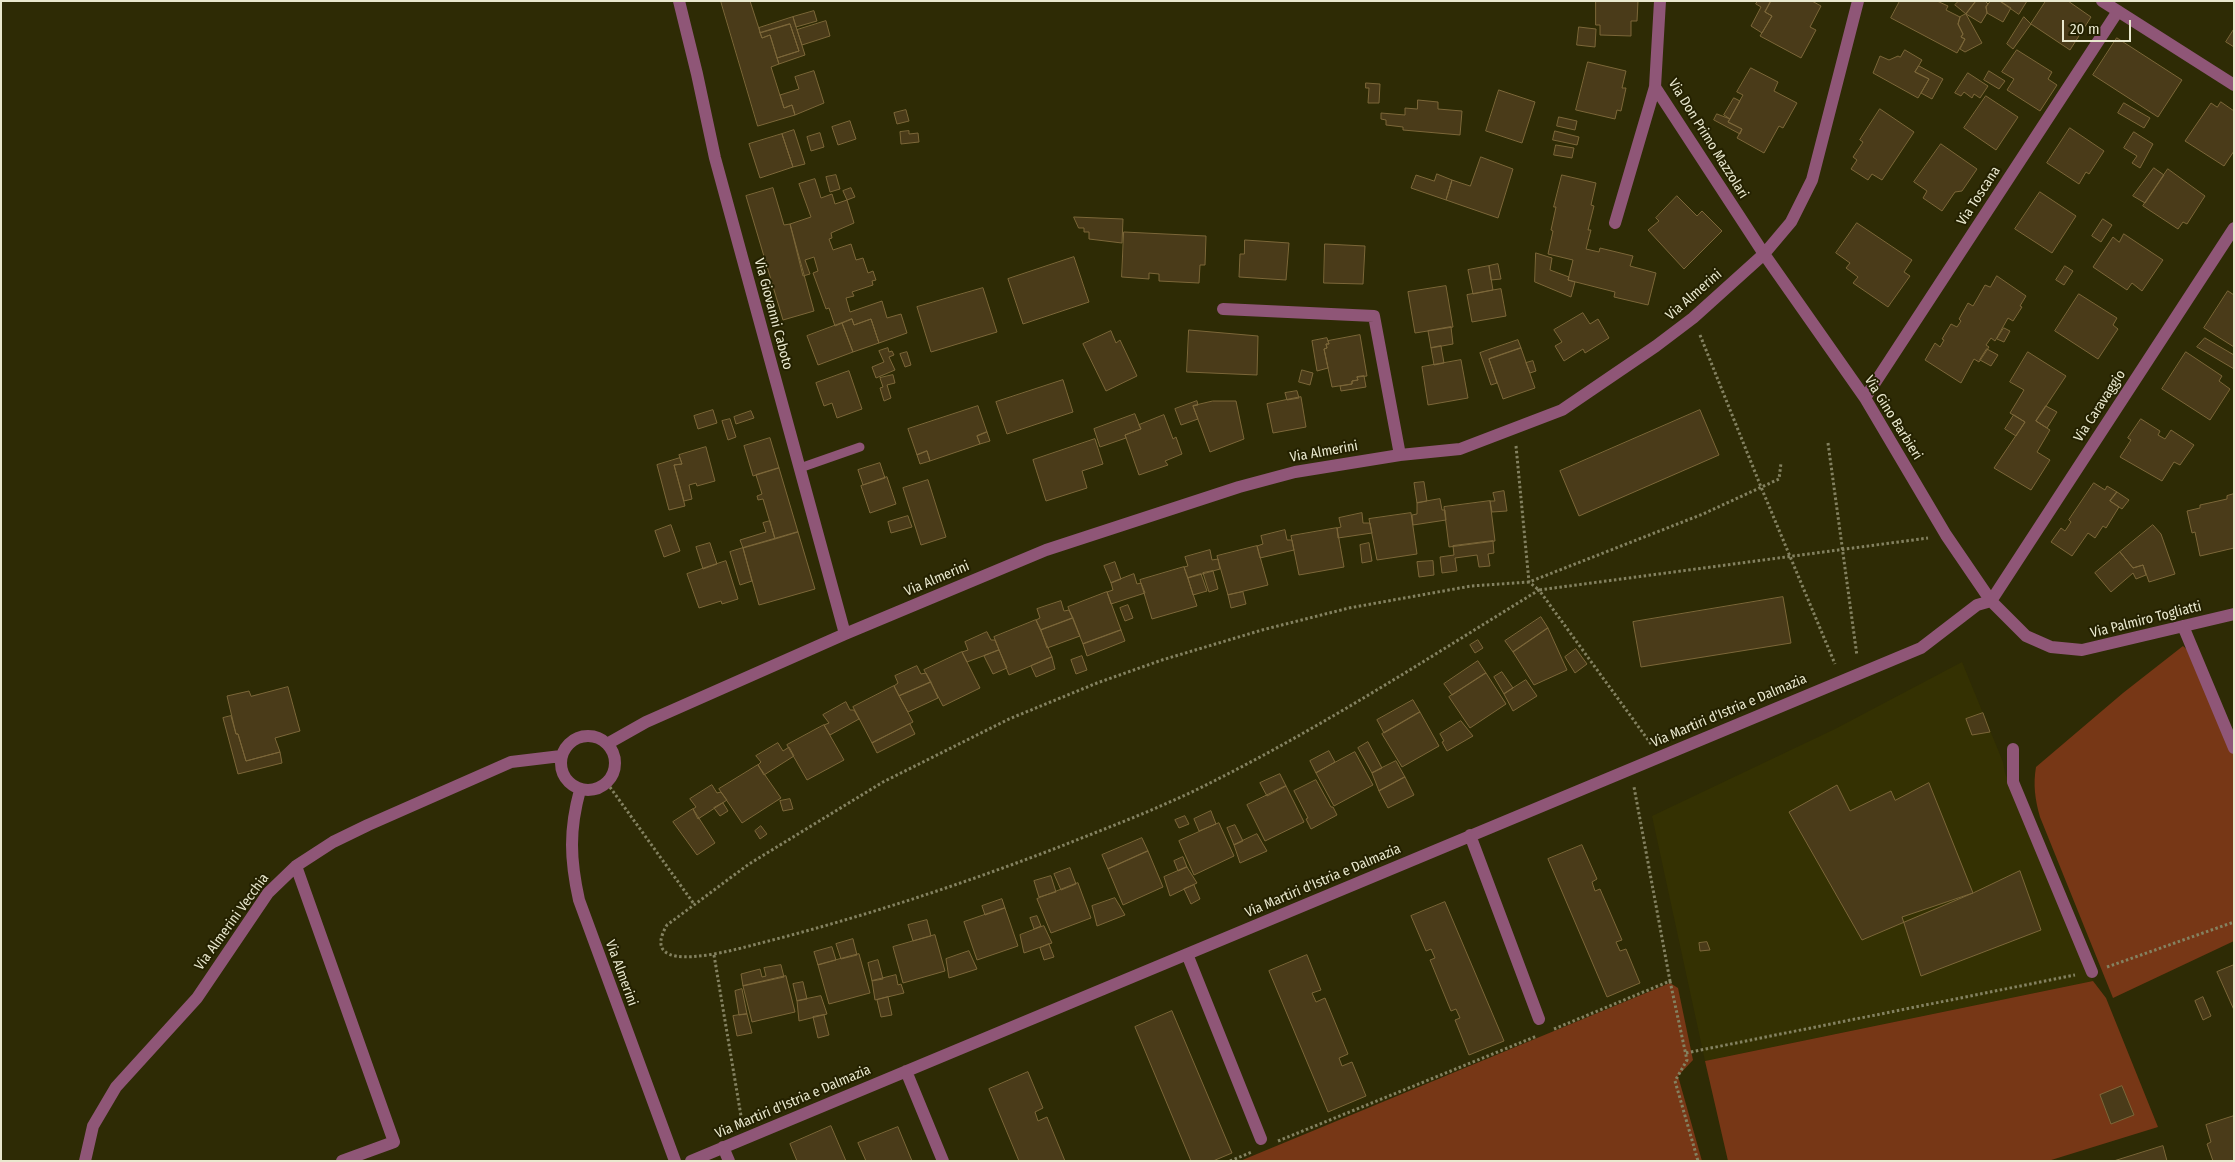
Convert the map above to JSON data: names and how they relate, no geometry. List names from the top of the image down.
{
  "streets": {
    "street": [
      "Via Don Primo Mazzolari",
      "Via Toscana",
      "Via Almerini",
      "Via Giovanni Caboto",
      "Via Caravaggio",
      "Via Gino Barbieri",
      "Via Palmiro Togliatti",
      "Via Martiri d'Istria e Dalmazia",
      "Via Almerini Vecchia"
    ]
  },
  "crossings": [
    ["Via Don Primo Mazzolari", "Via Almerini"],
    ["Via Don Primo Mazzolari", "Via Gino Barbieri"],
    ["Via Toscana", "Via Gino Barbieri"],
    ["Via Almerini", "Via Giovanni Caboto"],
    ["Via Almerini", "Via Gino Barbieri"],
    ["Via Almerini", "Via Almerini Vecchia"],
    ["Via Caravaggio", "Via Gino Barbieri"],
    ["Via Caravaggio", "Via Palmiro Togliatti"],
    ["Via Caravaggio", "Via Martiri d'Istria e Dalmazia"],
    ["Via Gino Barbieri", "Via Palmiro Togliatti"],
    ["Via Gino Barbieri", "Via Martiri d'Istria e Dalmazia"],
    ["Via Palmiro Togliatti", "Via Martiri d'Istria e Dalmazia"]
  ],
  "scale_bar": "20 m"
}
